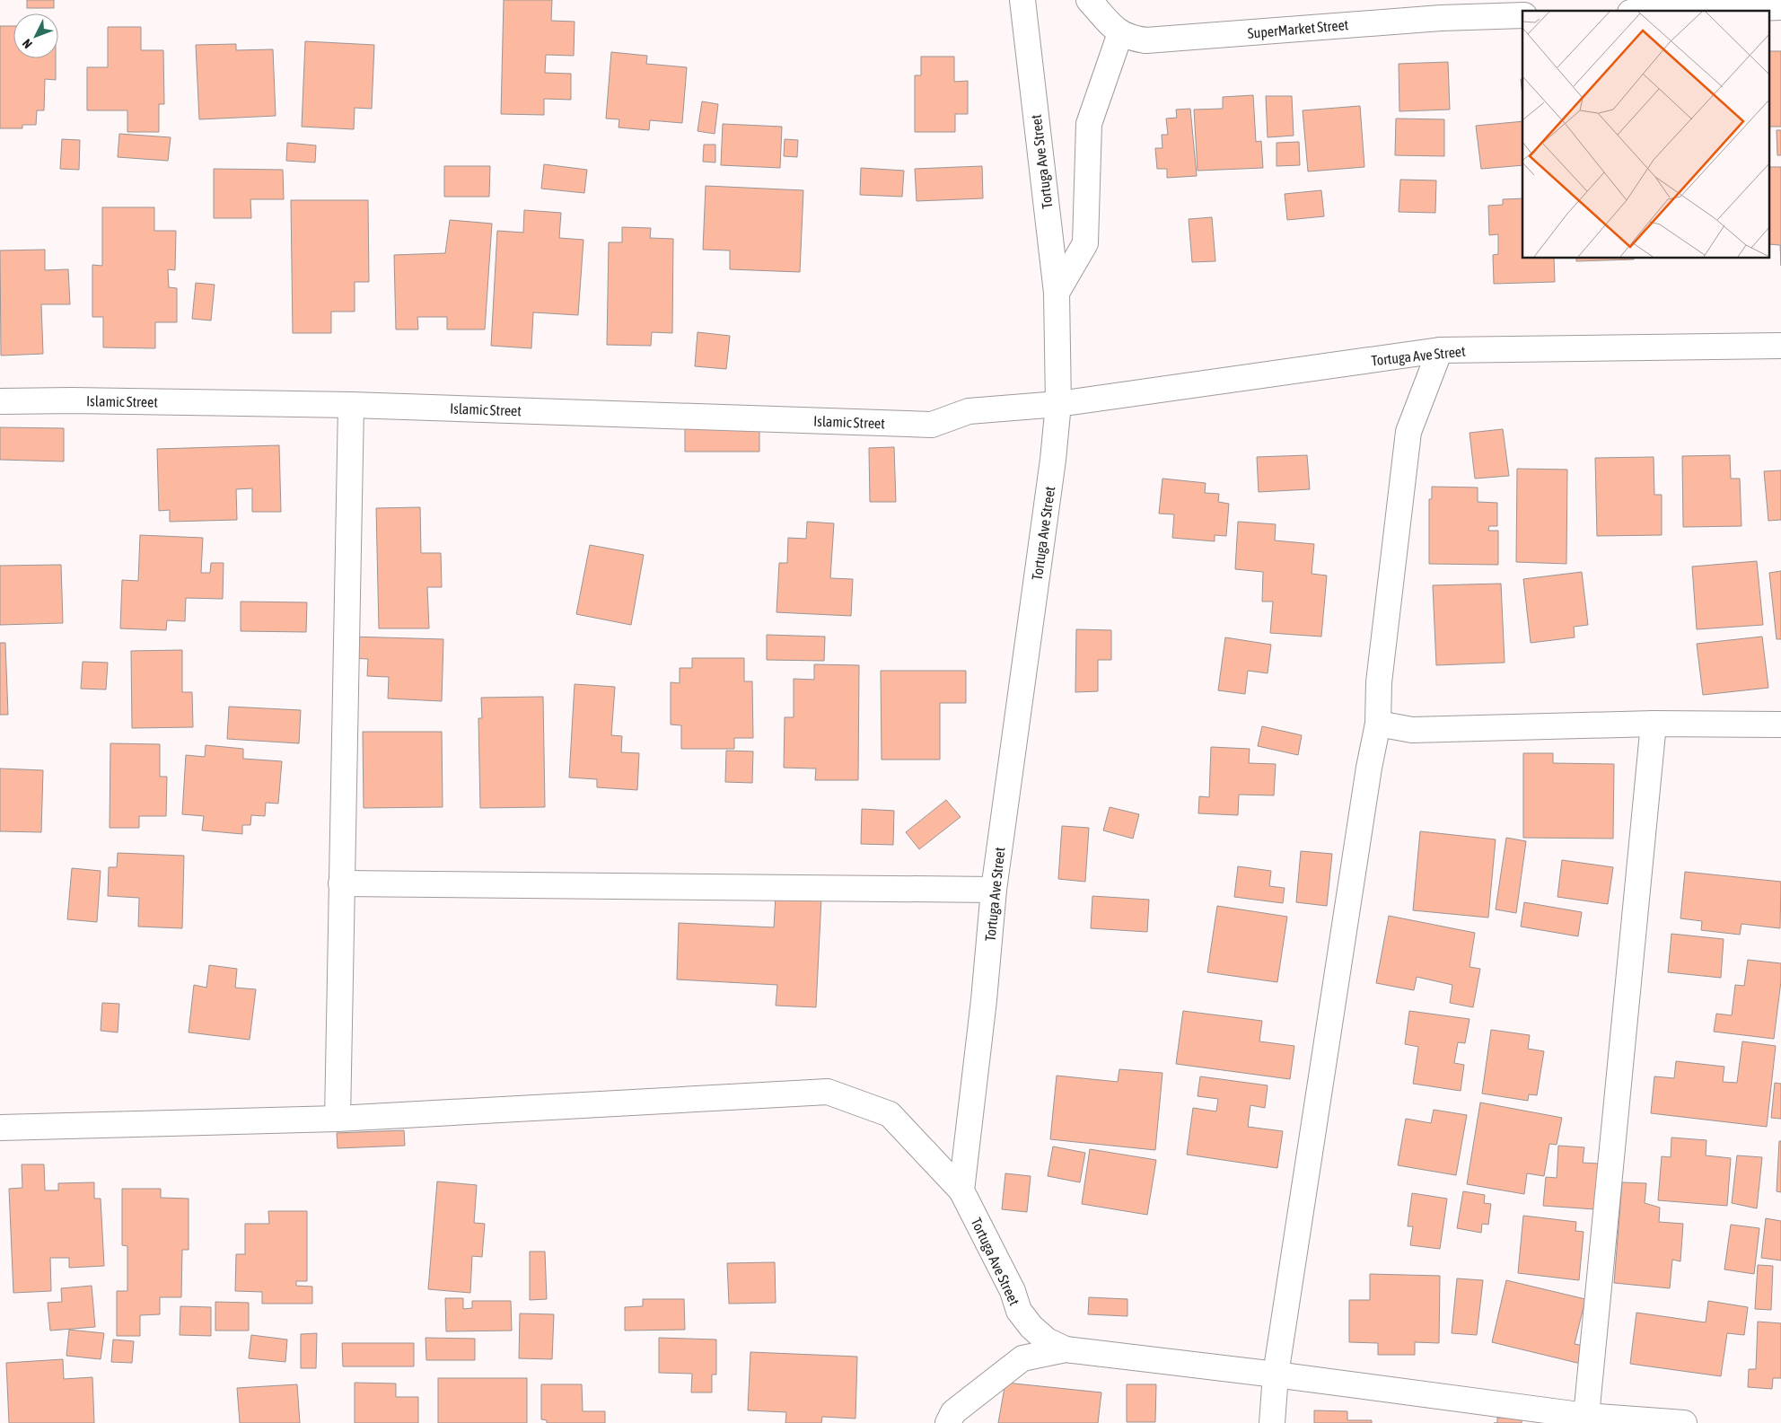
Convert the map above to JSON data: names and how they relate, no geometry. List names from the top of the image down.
{
  "streets": {
    "street": ["SuperMarket Street", "Tortuga Ave Street", "Islamic Street"]
  },
  "crossings": [
    ["Tortuga Ave Street", "Islamic Street"]
  ],
  "north": "bottom left"
}
